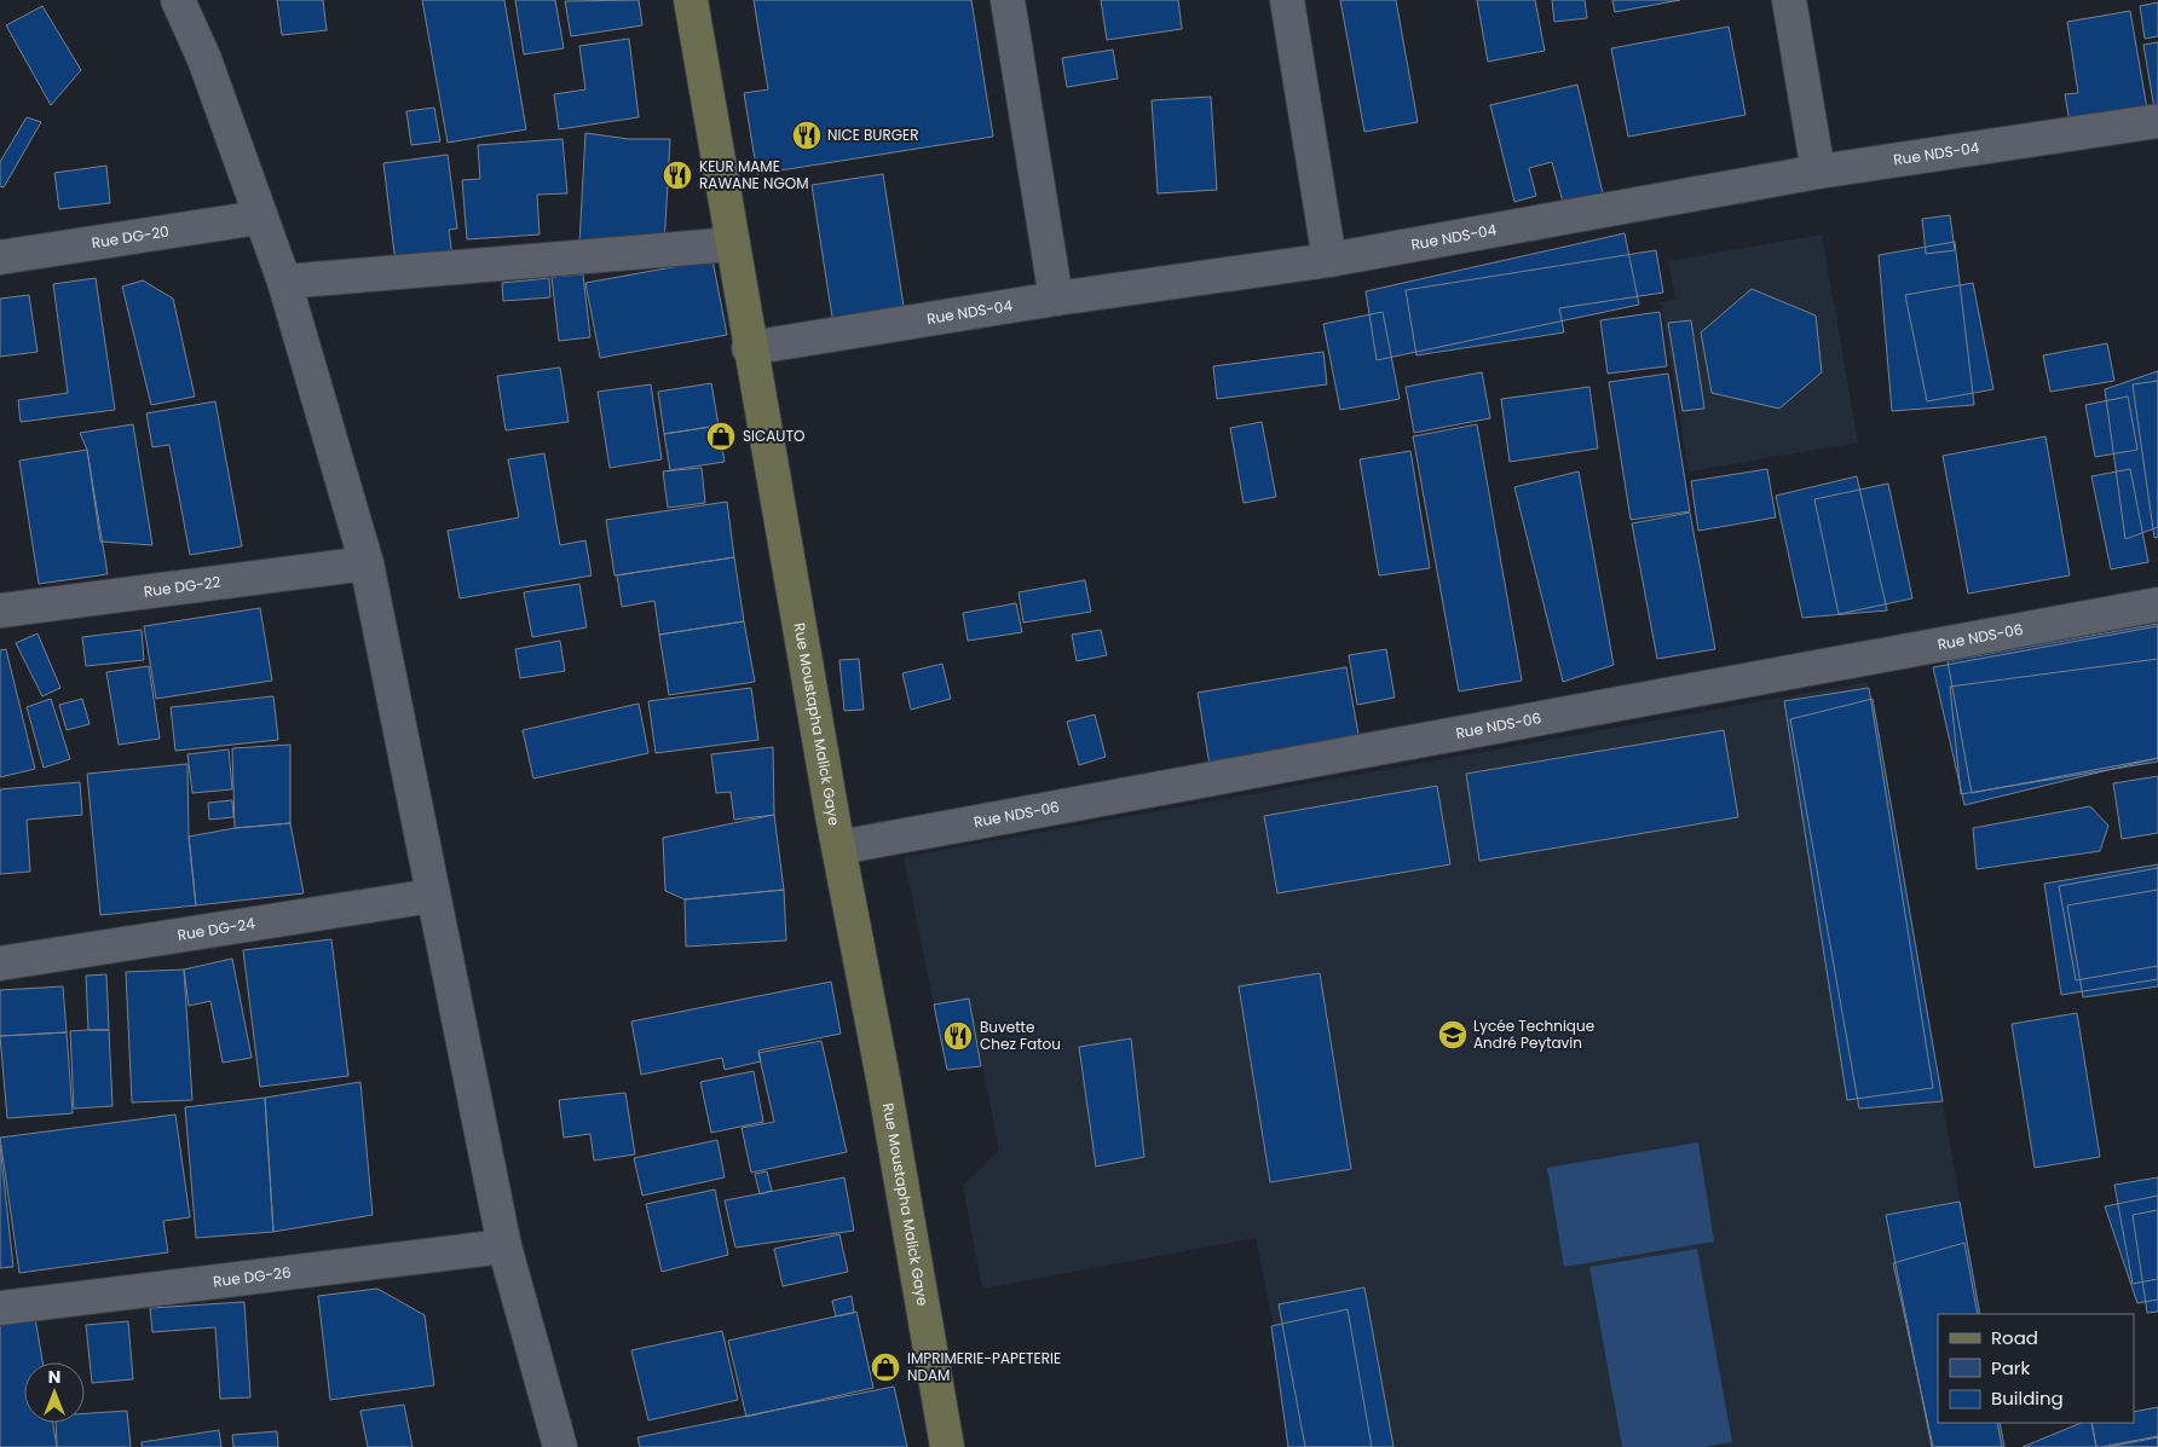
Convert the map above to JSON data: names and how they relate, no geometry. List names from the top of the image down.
{
  "streets": {
    "street": [
      "Rue NDS-04",
      "Rue DG-20",
      "Rue DG-22",
      "Rue NDS-06",
      "Rue Moustapha Malick Gaye",
      "Rue DG-24",
      "Rue DG-26"
    ]
  },
  "crossings": [
    ["Rue NDS-04", "Rue Moustapha Malick Gaye"],
    ["Rue NDS-06", "Rue Moustapha Malick Gaye"]
  ],
  "places": {
    "restaurant": ["NICE BURGER", "KEUR MAME RAWANE NGOM", "Buvette Chez Fatou"],
    "shop": ["SICAUTO", "IMPRIMERIE-PAPETERIE NDAM"],
    "school or university": ["Lycée Technique André Peytavin"]
  },
  "legend": ["Road", "Park", "Building"],
  "north": "top"
}
